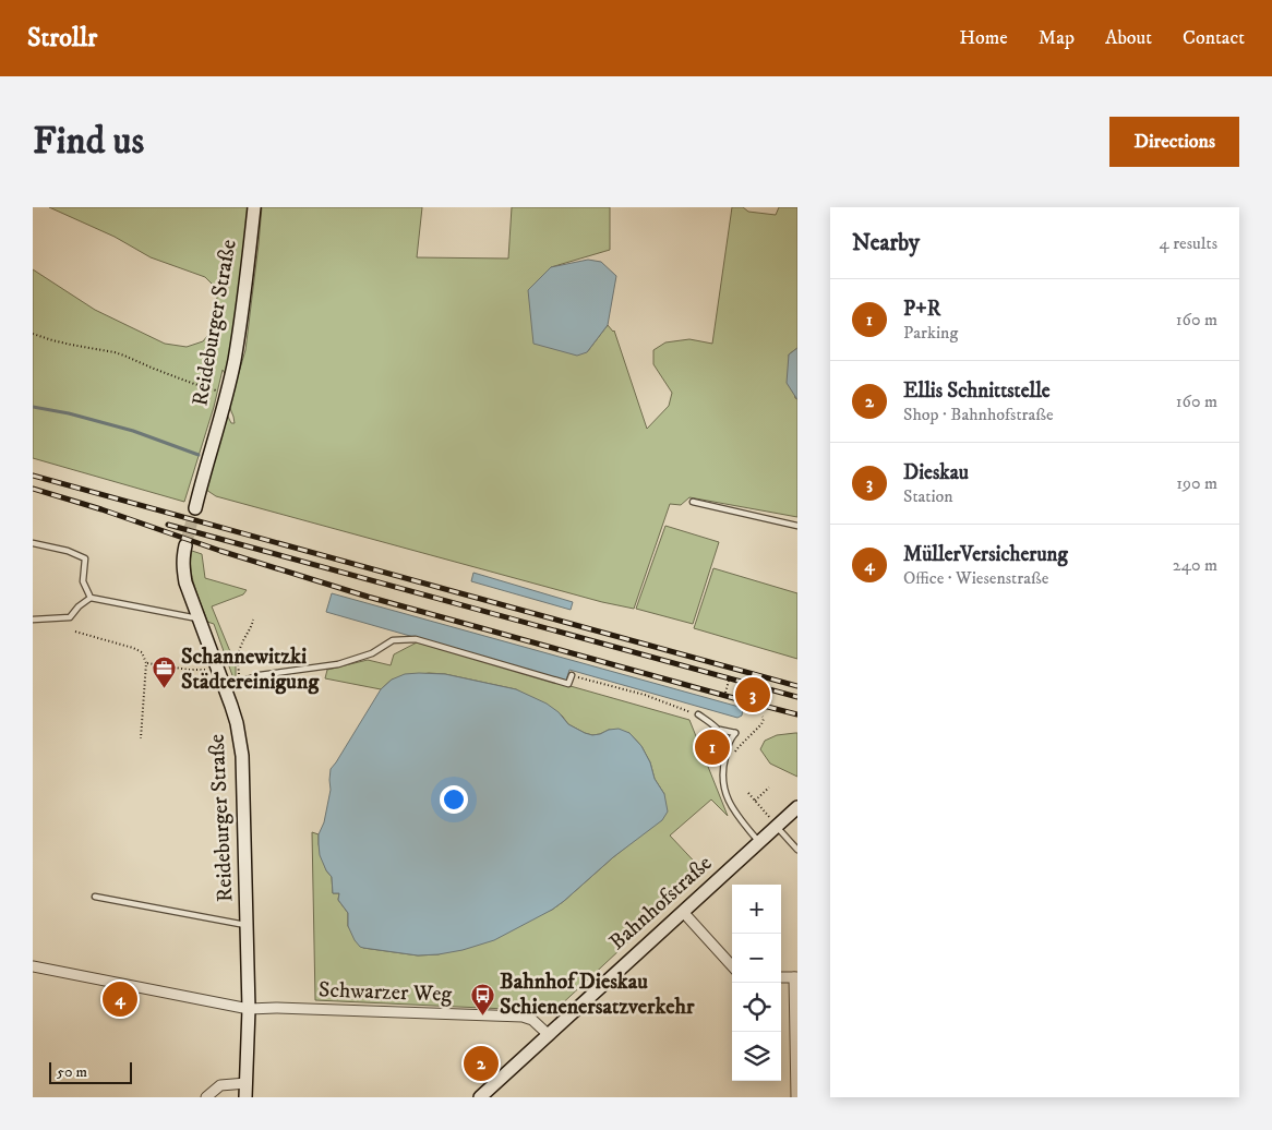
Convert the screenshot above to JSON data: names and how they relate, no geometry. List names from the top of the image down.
{
  "streets": {
    "main road": ["Reideburger Straße", "Bahnhofstraße"],
    "street": ["Schwarzer Weg"]
  },
  "crossings": [
    ["Reideburger Straße", "Schwarzer Weg"],
    ["Bahnhofstraße", "Schwarzer Weg"]
  ],
  "places": {
    "office": ["Schannewitzki Städtereinigung"],
    "bus stop": ["Bahnhof Dieskau Schienenersatzverkehr"]
  },
  "scale_bar": "50 m",
  "page": {
    "header": "Strollr",
    "nav": [
      "Home",
      "Map",
      "About",
      "Contact"
    ],
    "buttons": "Directions",
    "title": "Find us",
    "heading": ["Nearby", "4 results"],
    "list": [
      {
        "mark": "1",
        "name": "P+R",
        "note": "Parking",
        "value": "160 m"
      },
      {
        "mark": "2",
        "name": "Ellis Schnittstelle",
        "note": "Shop · Bahnhofstraße",
        "value": "160 m"
      },
      {
        "mark": "3",
        "name": "Dieskau",
        "note": "Station",
        "value": "190 m"
      },
      {
        "mark": "4",
        "name": "MüllerVersicherung",
        "note": "Office · Wiesenstraße",
        "value": "240 m"
      }
    ],
    "pins": [
      "3",
      "1",
      "4",
      "2"
    ],
    "map_buttons": ["+", "−"],
    "scale": "50 m"
  }
}
